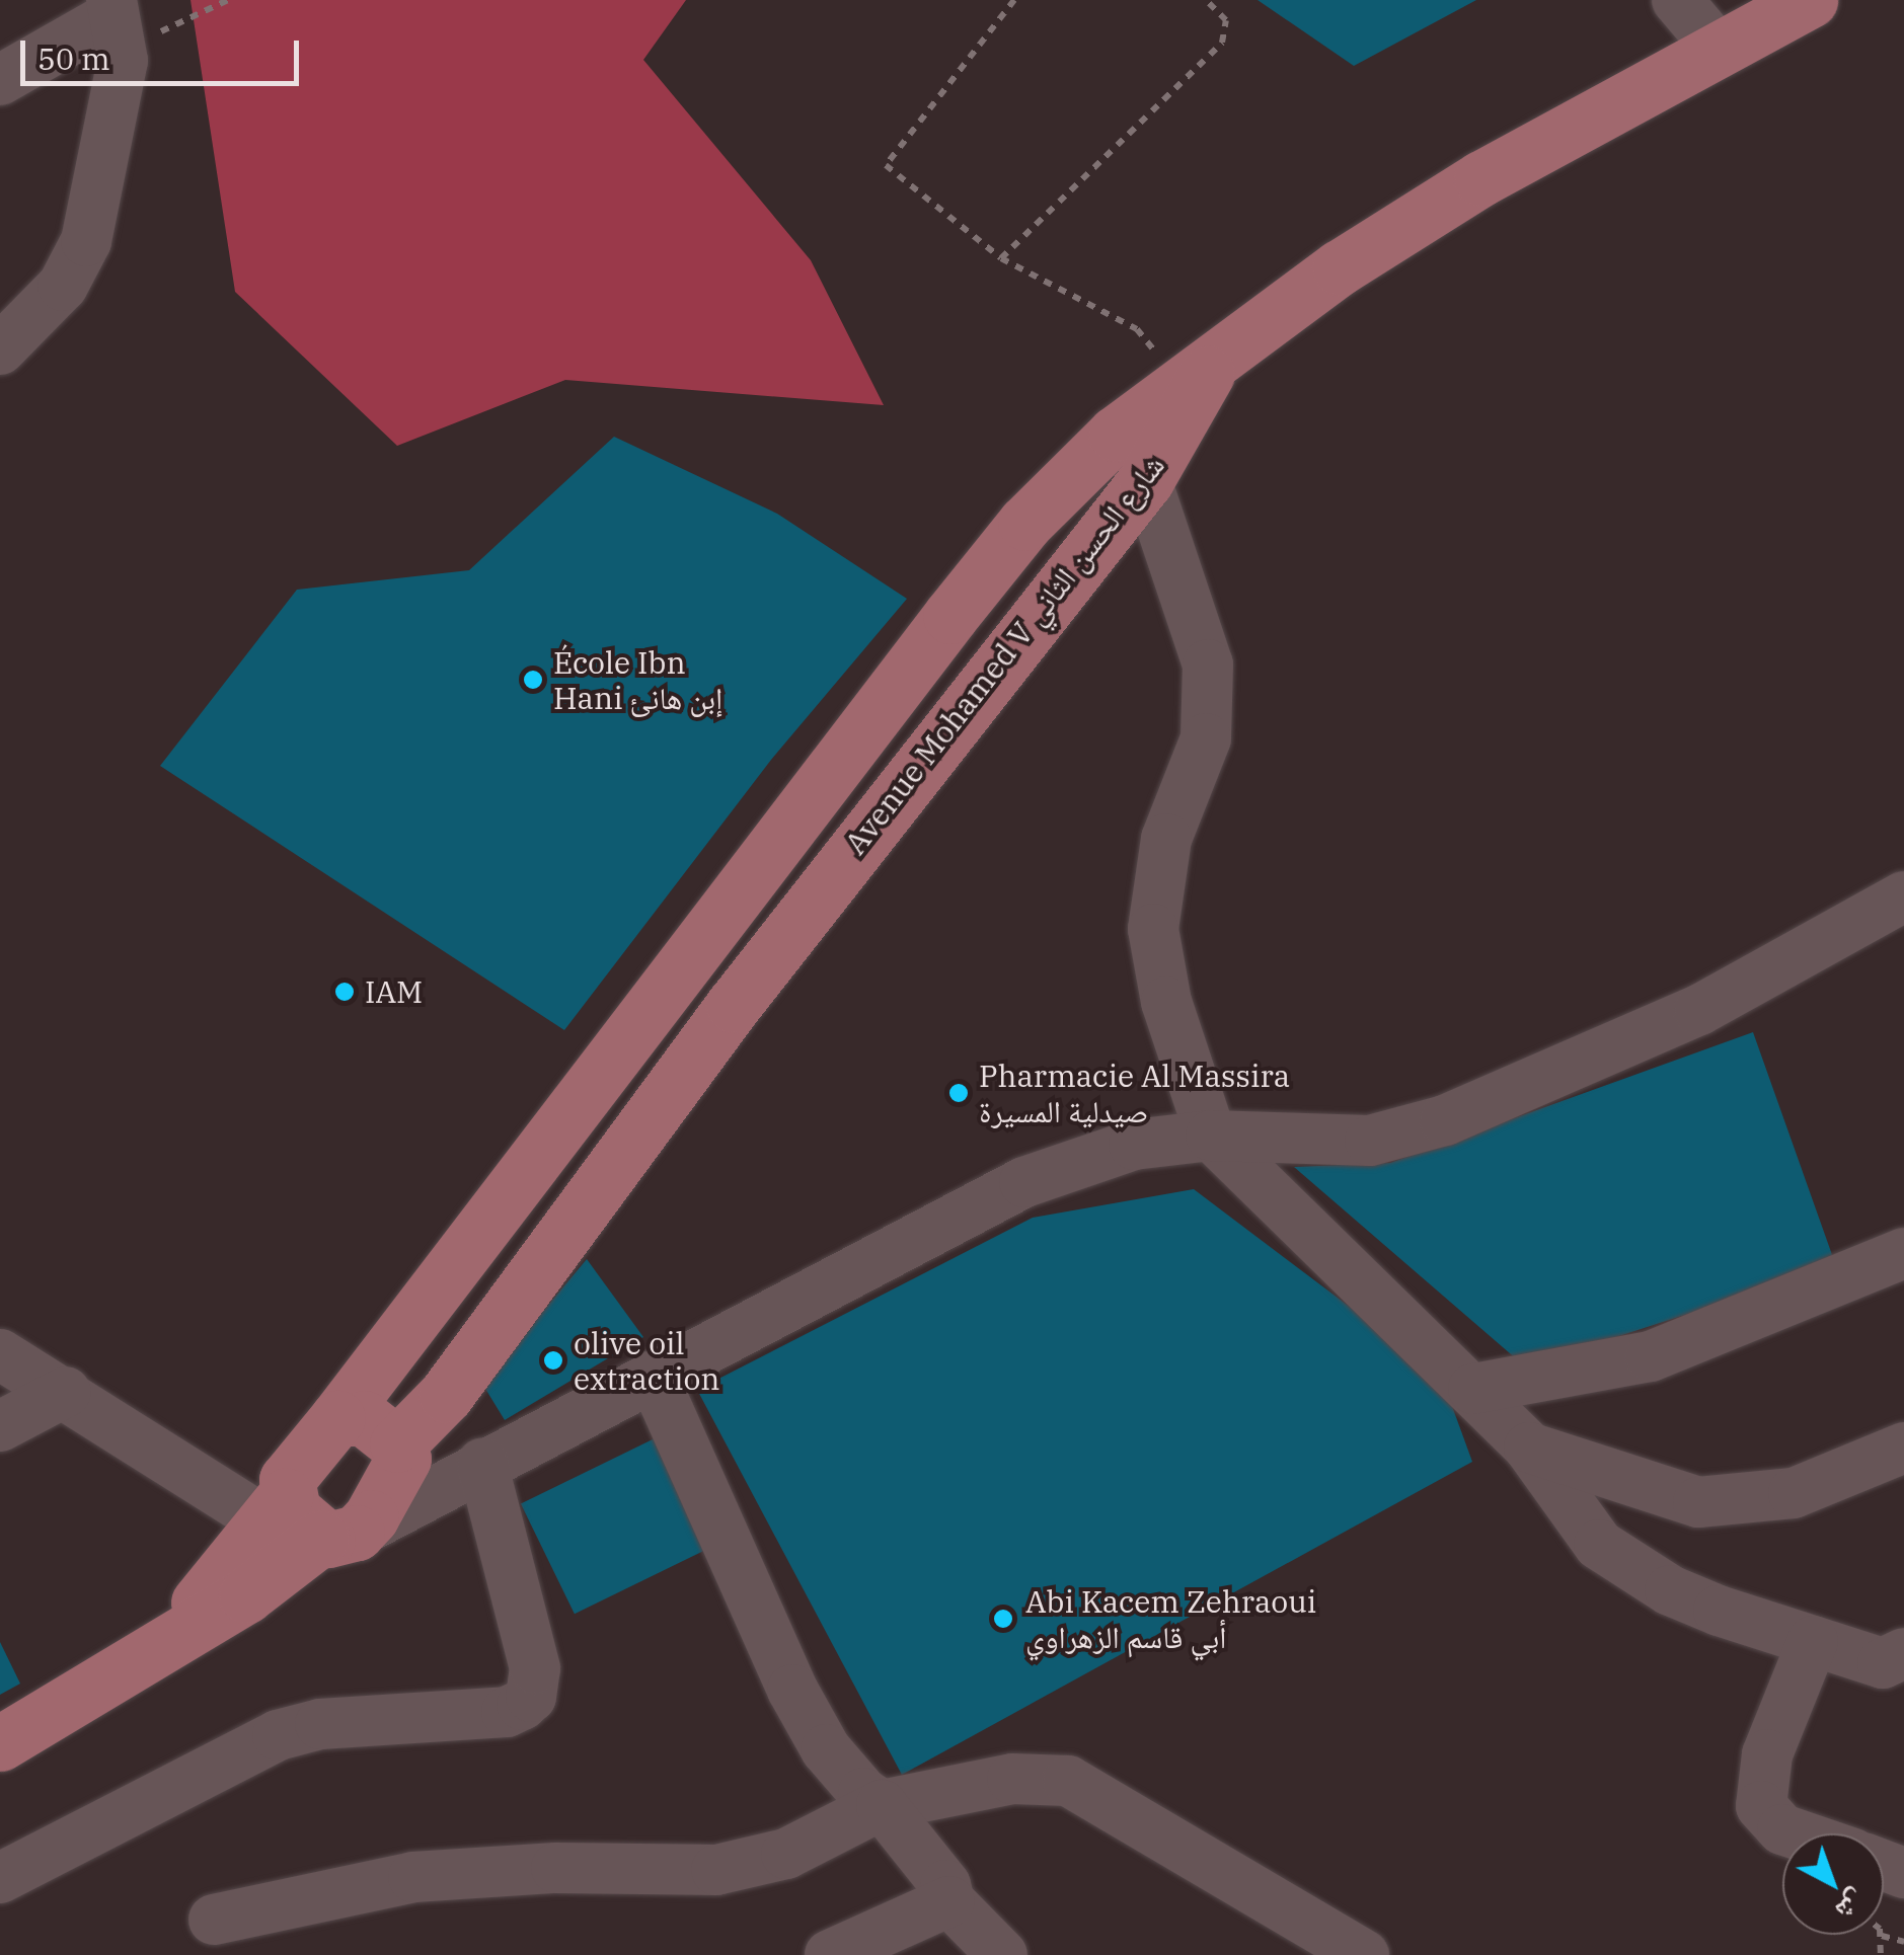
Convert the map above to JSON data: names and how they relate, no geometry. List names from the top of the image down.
{
  "streets": {
    "main road": ["Avenue Mohamed V شارع الحسن الثاني"]
  },
  "places": [
    "École Ibn Hani إبن هانئ",
    "IAM",
    "Pharmacie Al Massira صيدلية المسيرة",
    "olive oil extraction",
    "Abi Kacem Zehraoui أبي قاسم الزهراوي"
  ],
  "scale_bar": "50 m",
  "north": "bottom right"
}
